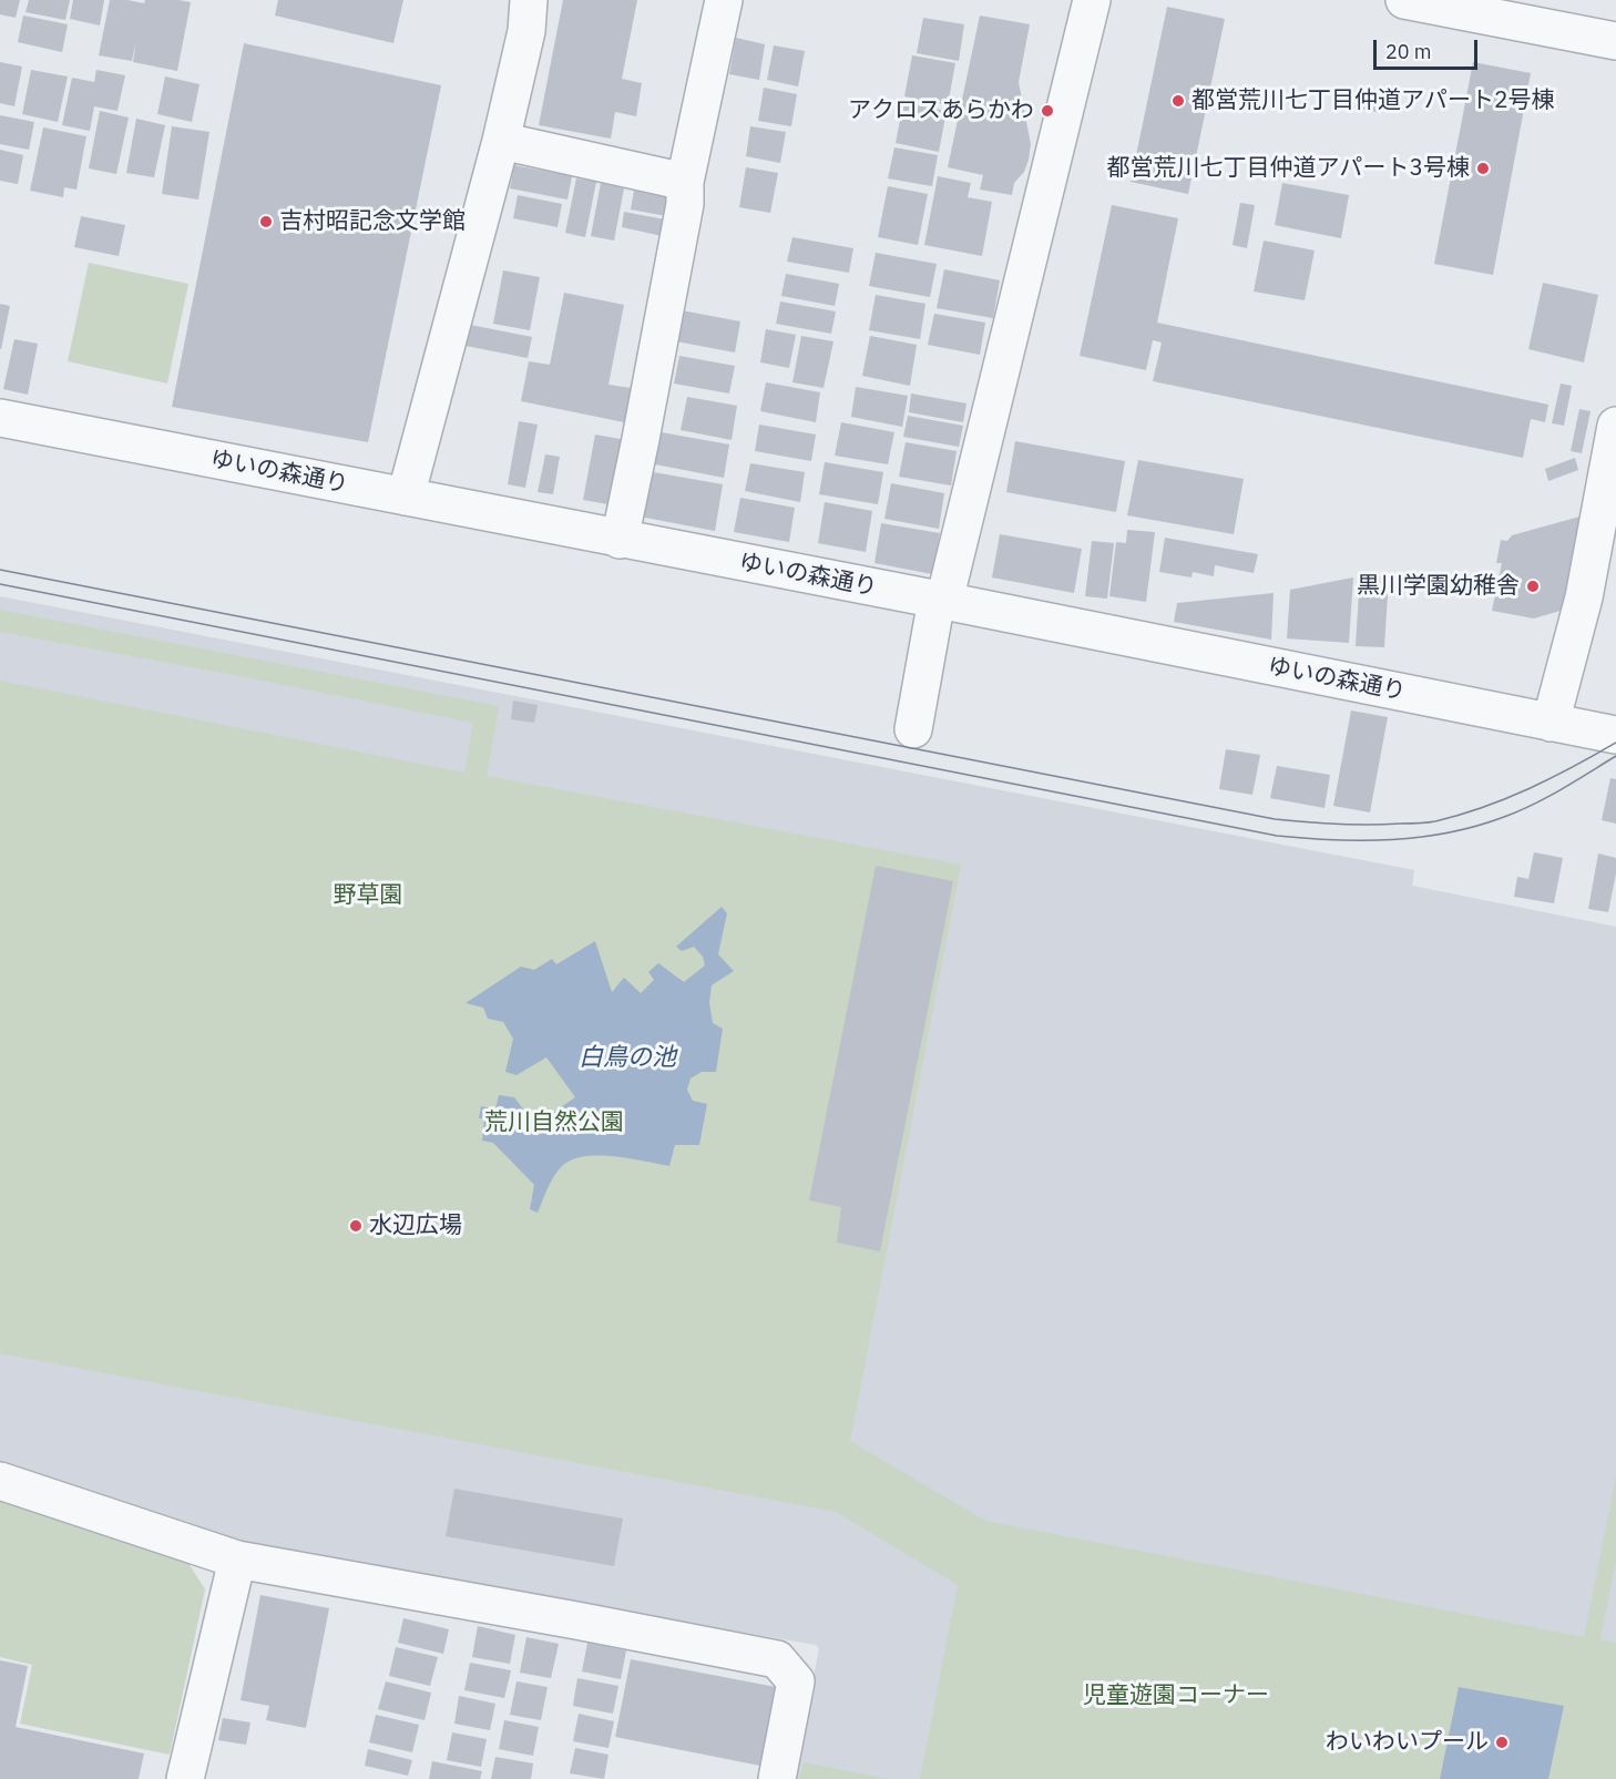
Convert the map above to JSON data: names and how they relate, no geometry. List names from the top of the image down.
{
  "streets": {
    "street": ["ゆいの森通り"]
  },
  "water": ["白鳥の池"],
  "parks": ["野草園", "荒川自然公園", "児童遊園コーナー"],
  "places": [
    "都営荒川七丁目仲道アパート2号棟",
    "アクロスあらかわ",
    "都営荒川七丁目仲道アパート3号棟",
    "吉村昭記念文学館",
    "黒川学園幼稚舎",
    "水辺広場",
    "わいわいプール"
  ],
  "scale_bar": "20 m"
}
